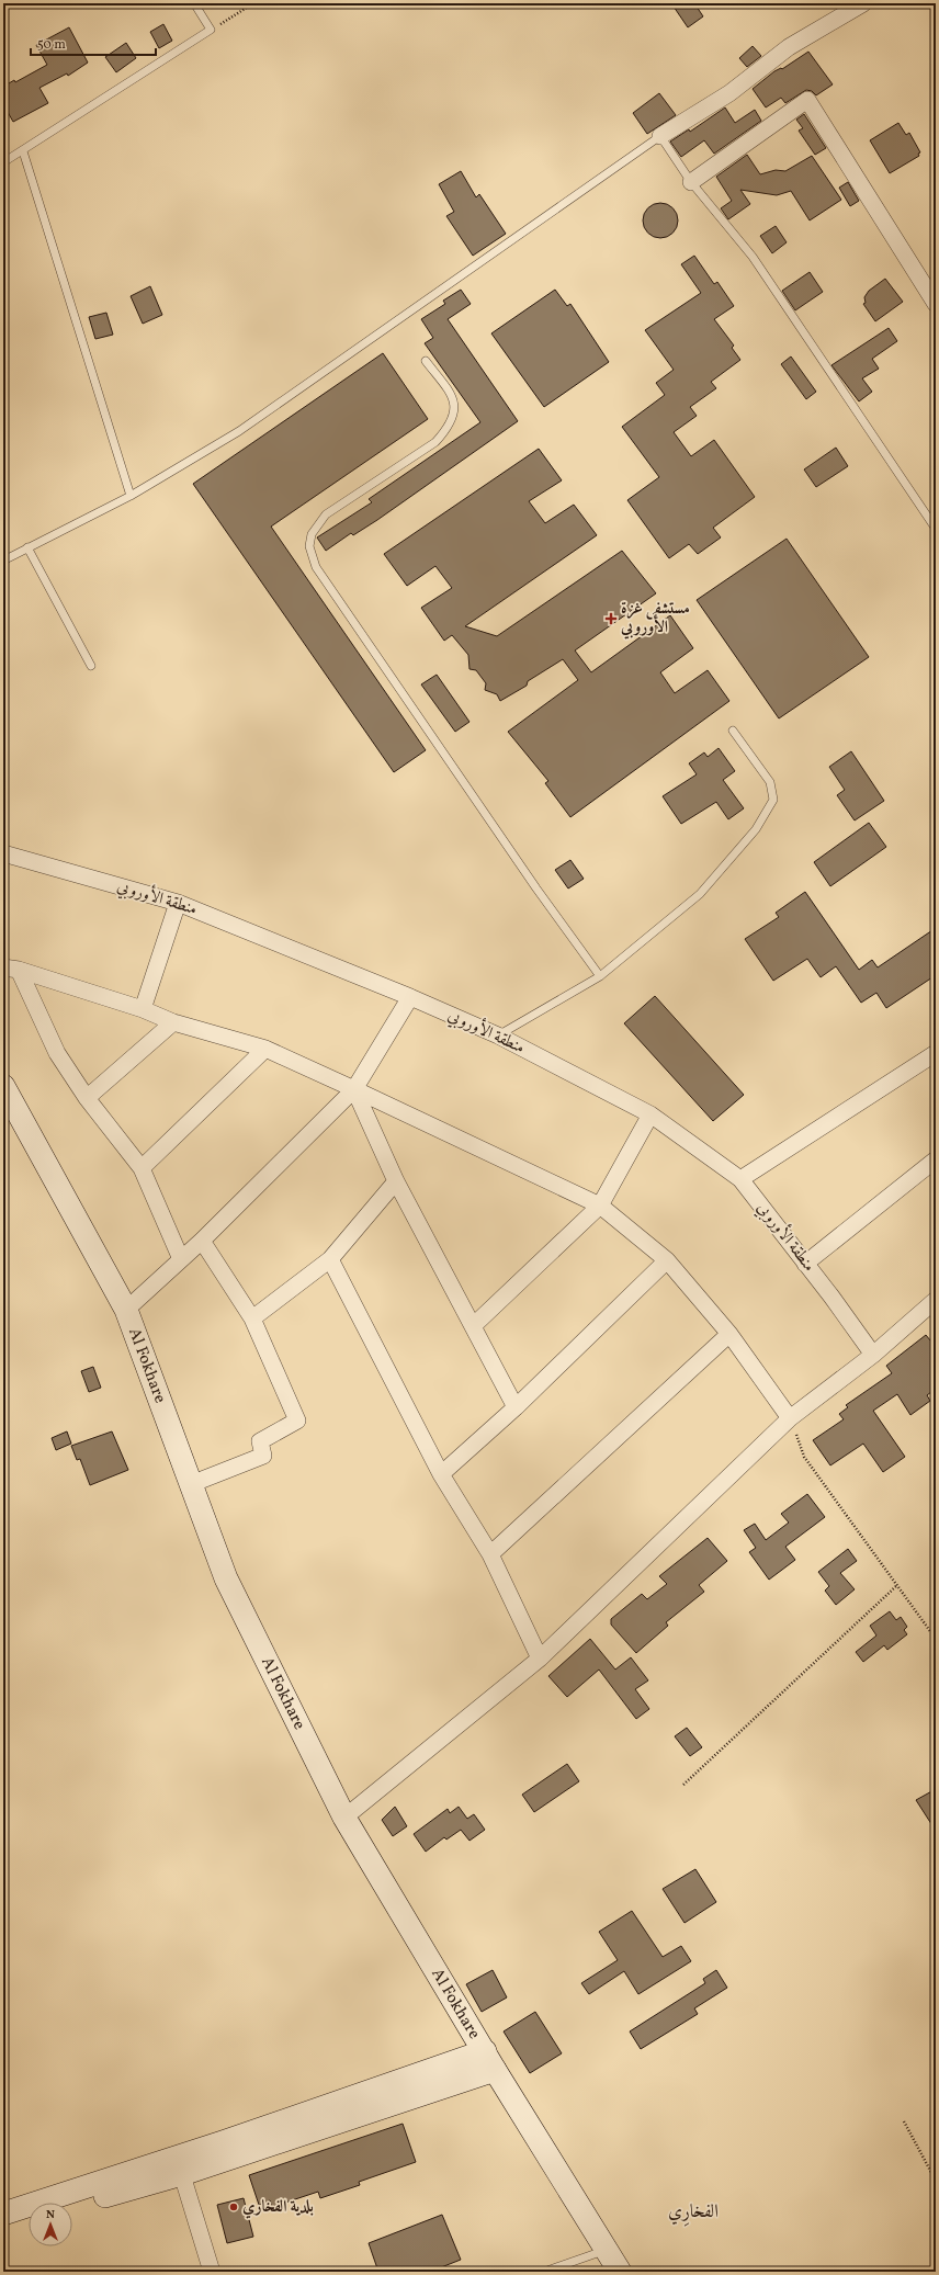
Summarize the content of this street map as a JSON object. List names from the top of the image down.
{
  "streets": {
    "street": ["منطقة الأوروبي", "Al Fokhare"]
  },
  "districts": ["الفخارِي"],
  "places": {
    "health": ["مستشفى غزة الأوروبي"],
    "other": ["بلدية الفخاري"]
  },
  "scale_bar": "50 m",
  "north": "top"
}
